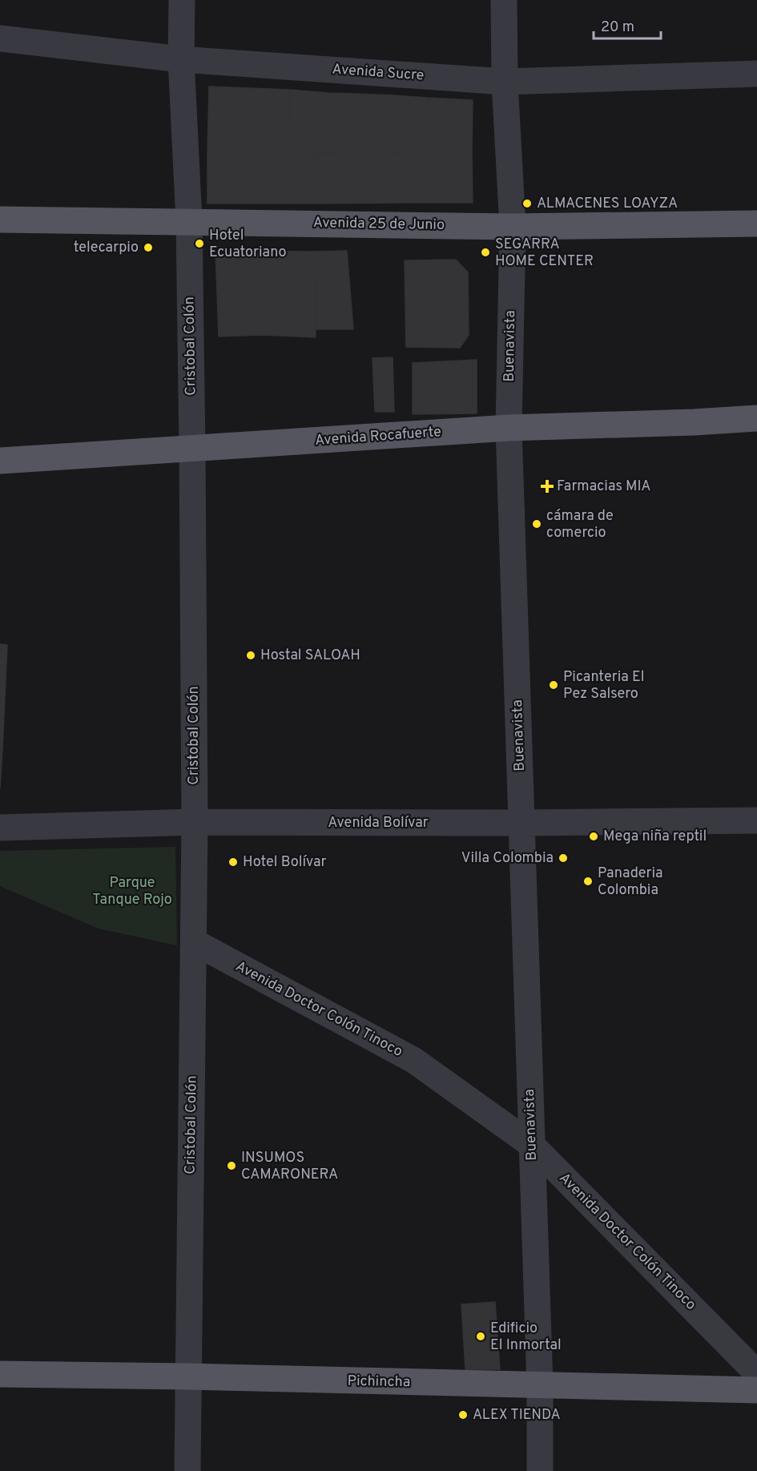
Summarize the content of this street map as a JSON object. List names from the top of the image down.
{
  "streets": {
    "main road": ["Avenida 25 de Junio", "Avenida Rocafuerte", "Pichincha"],
    "street": [
      "Avenida Sucre",
      "Cristobal Colón",
      "Buenavista",
      "Avenida Bolívar",
      "Avenida Doctor Colón Tinoco"
    ]
  },
  "crossings": [
    ["Avenida Sucre", "Cristobal Colón"],
    ["Avenida Sucre", "Buenavista"],
    ["Avenida 25 de Junio", "Cristobal Colón"],
    ["Avenida 25 de Junio", "Buenavista"],
    ["Cristobal Colón", "Avenida Rocafuerte"],
    ["Cristobal Colón", "Avenida Bolívar"],
    ["Cristobal Colón", "Avenida Doctor Colón Tinoco"],
    ["Cristobal Colón", "Pichincha"],
    ["Buenavista", "Avenida Rocafuerte"],
    ["Buenavista", "Avenida Bolívar"],
    ["Buenavista", "Avenida Doctor Colón Tinoco"],
    ["Buenavista", "Pichincha"]
  ],
  "parks": ["Parque Tanque Rojo"],
  "places": {
    "other": [
      "ALMACENES LOAYZA",
      "Hotel Ecuatoriano",
      "telecarpio",
      "SEGARRA HOME CENTER",
      "cámara de comercio",
      "Hostal SALOAH",
      "Picanteria El Pez Salsero",
      "Mega niña reptil",
      "Villa Colombia",
      "Hotel Bolívar",
      "Panaderia Colombia",
      "INSUMOS CAMARONERA",
      "Edificio El Inmortal",
      "ALEX TIENDA"
    ],
    "health": ["Farmacias MIA"]
  },
  "scale_bar": "20 m"
}
